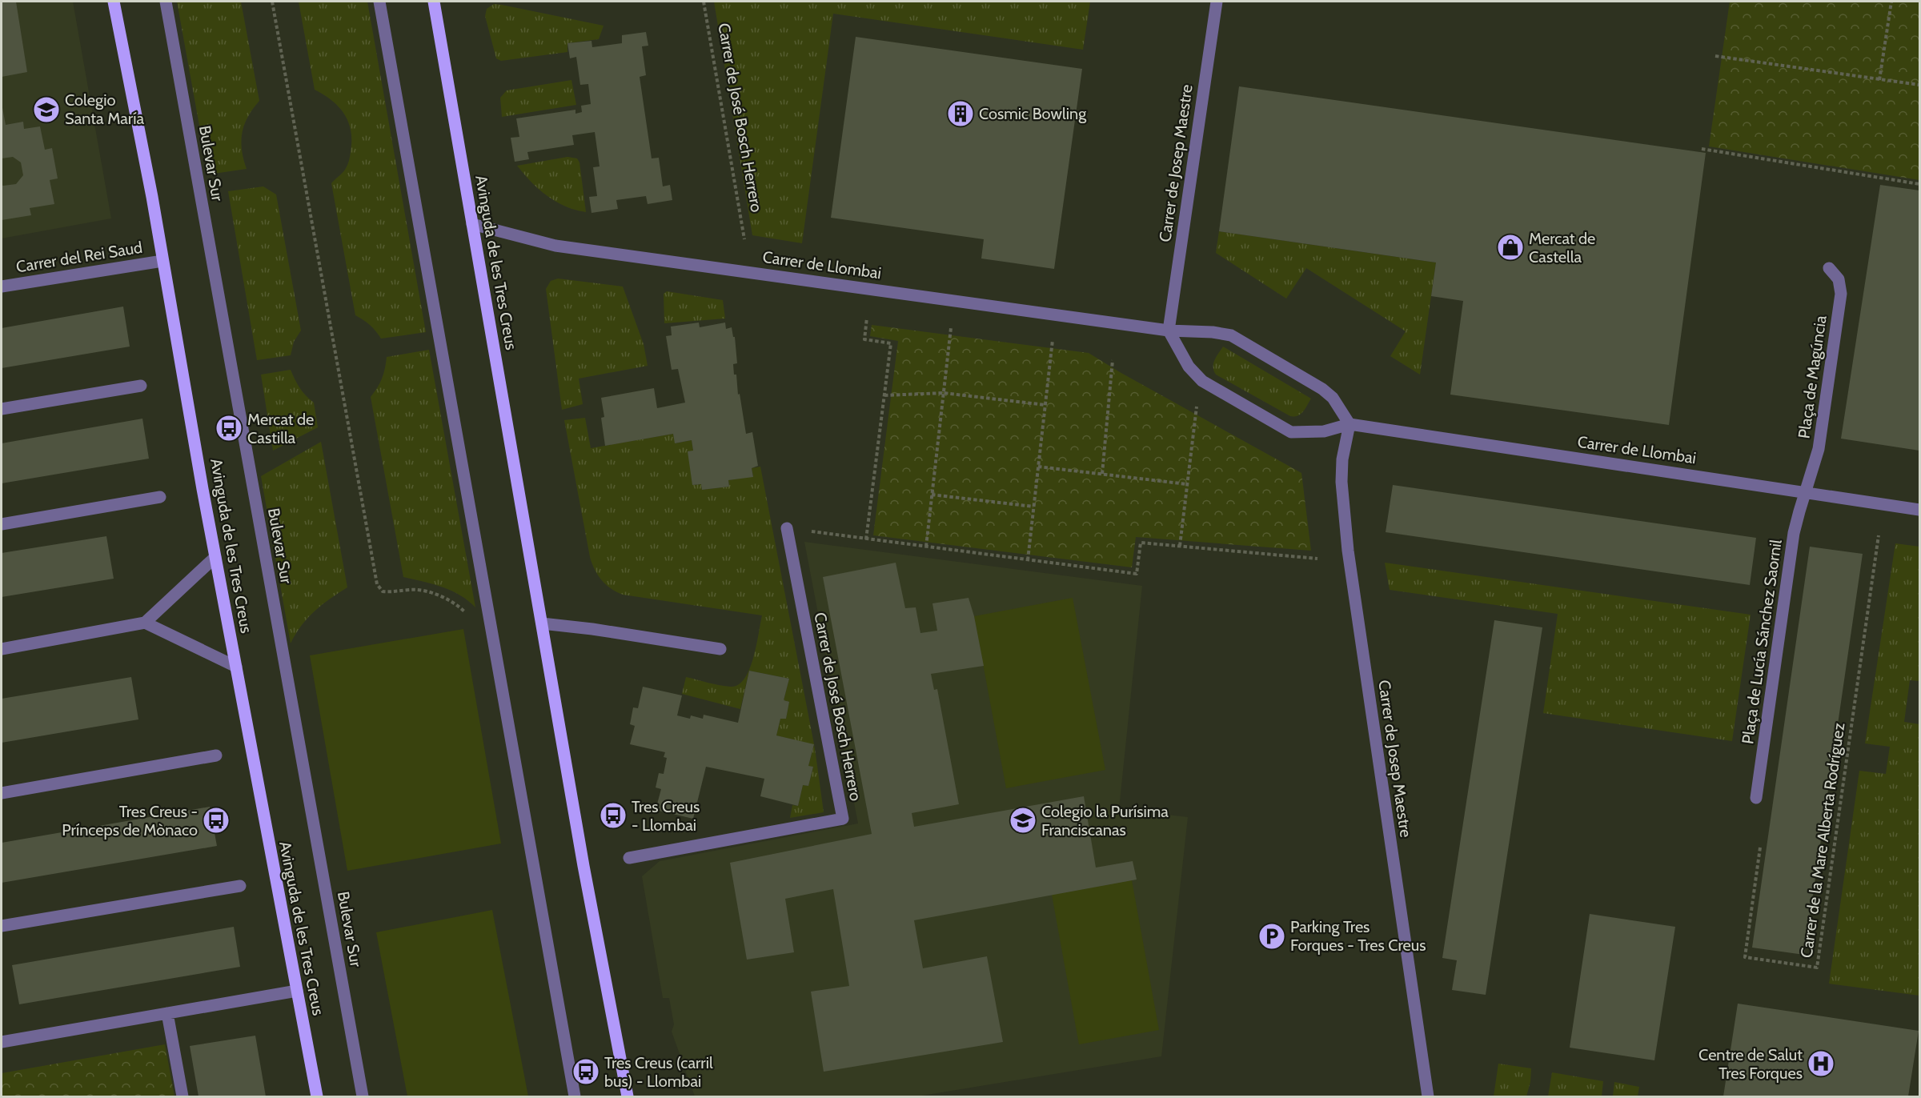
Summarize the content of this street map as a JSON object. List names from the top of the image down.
{
  "streets": {
    "main road": ["Avinguda de les Tres Creus"],
    "street": [
      "Carrer de José Bosch Herrero",
      "Bulevar Sur",
      "Carrer de Josep Maestre",
      "Carrer del Rei Saud",
      "Carrer de Llombai",
      "Plaça de Magúncia",
      "Plaça de Lucía Sánchez Saornil"
    ],
    "path": ["Carrer de la Mare Alberta Rodríguez"]
  },
  "crossings": [
    ["Carrer de Josep Maestre", "Carrer de Llombai"],
    ["Carrer del Rei Saud", "Avinguda de les Tres Creus"],
    ["Avinguda de les Tres Creus", "Carrer de Llombai"],
    ["Carrer de Llombai", "Plaça de Magúncia"],
    ["Carrer de Llombai", "Plaça de Lucía Sánchez Saornil"],
    ["Plaça de Magúncia", "Plaça de Lucía Sánchez Saornil"]
  ],
  "places": {
    "school or university": ["Colegio Santa María", "Colegio la Purísima Franciscanas"],
    "building": ["Cosmic Bowling"],
    "shop": ["Mercat de Castella"],
    "bus stop": [
      "Mercat de Castilla",
      "Tres Creus - Llombai",
      "Tres Creus - Prínceps de Mònaco",
      "Tres Creus (carril bus) - Llombai"
    ],
    "parking": ["Parking Tres Forques - Tres Creus"],
    "hospital": ["Centre de Salut Tres Forques"]
  }
}
